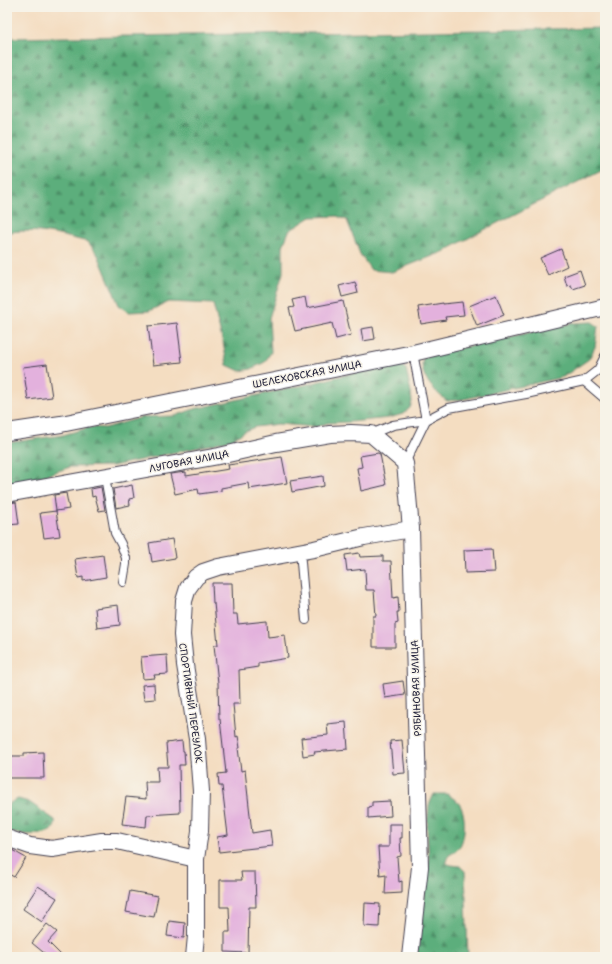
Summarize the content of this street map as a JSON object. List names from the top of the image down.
{
  "streets": {
    "street": [
      "ШЕЛЕХОВСКАЯ УЛИЦА",
      "ЛУГОВАЯ УЛИЦА",
      "РЯБИНОВАЯ УЛИЦА",
      "СПОРТИВНЫЙ ПЕРЕУЛОК"
    ]
  },
  "crossings": [
    ["РЯБИНОВАЯ УЛИЦА", "СПОРТИВНЫЙ ПЕРЕУЛОК"]
  ]
}
